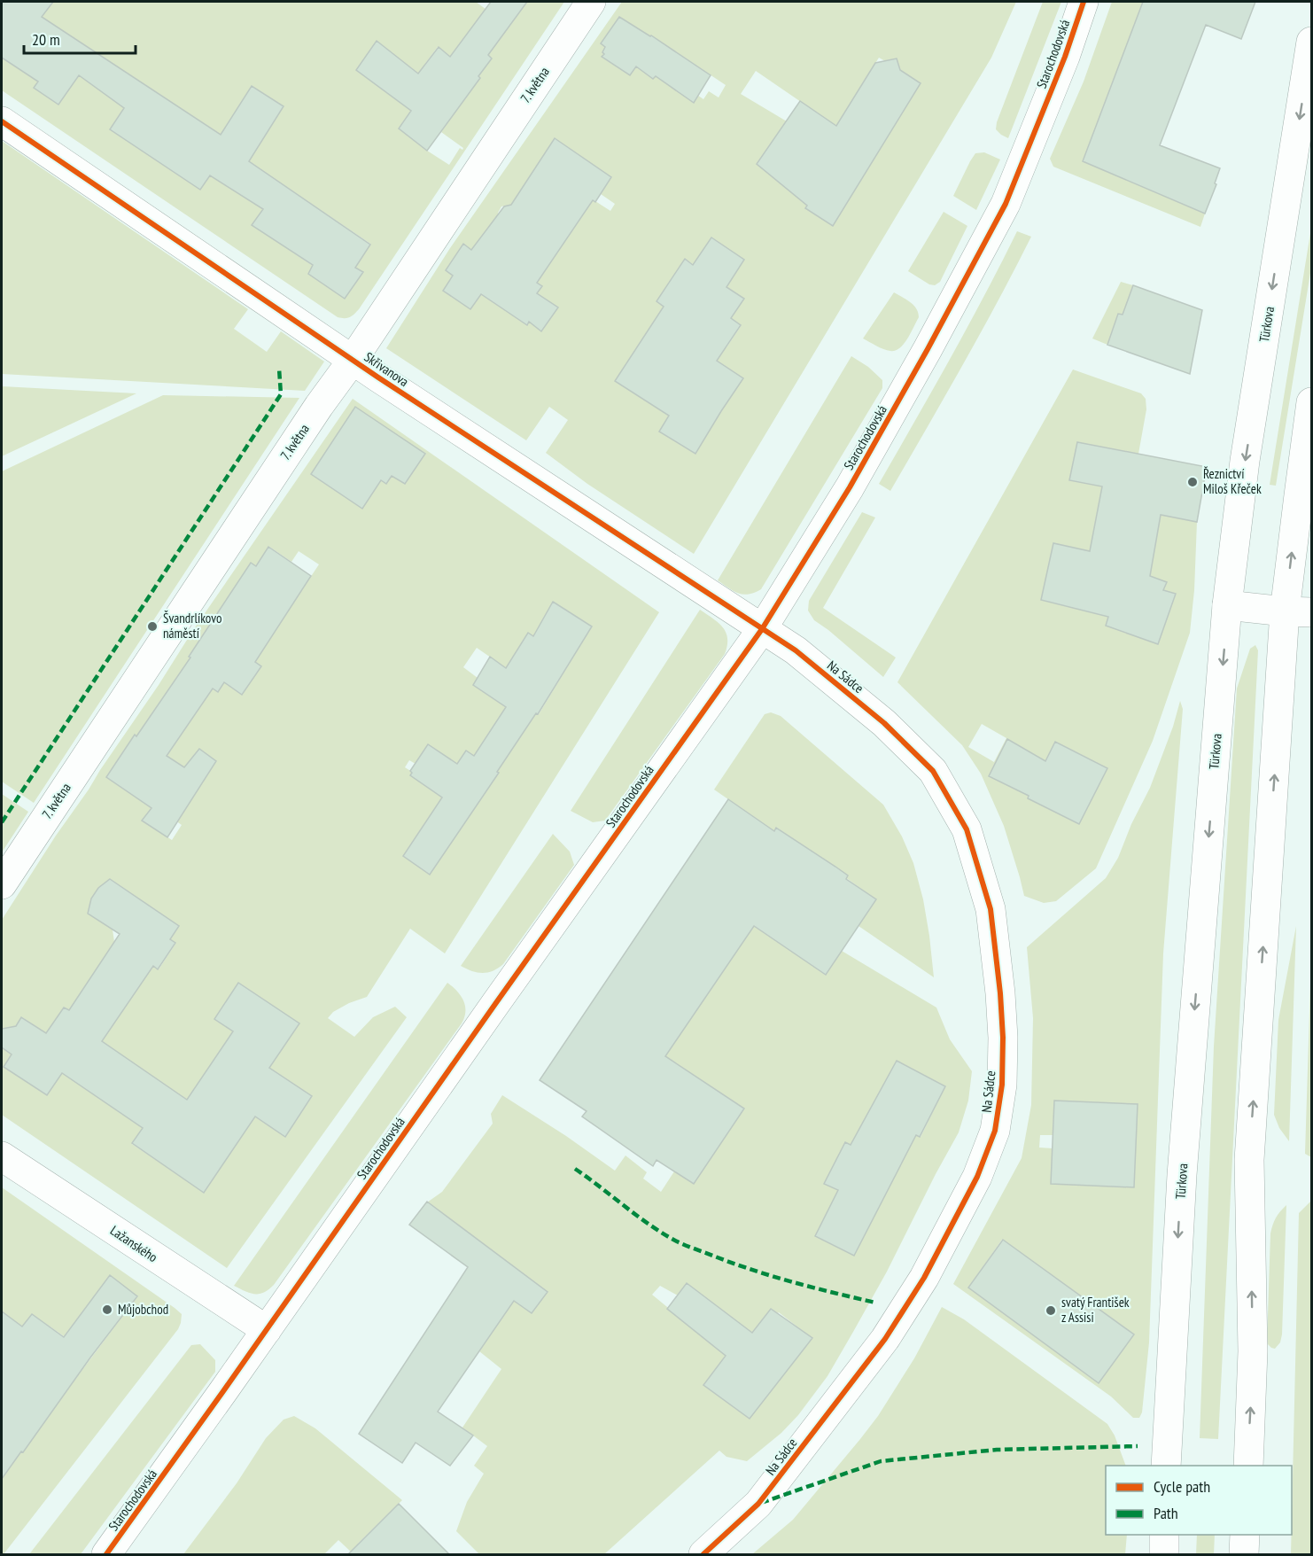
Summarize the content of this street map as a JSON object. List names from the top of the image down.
{
  "streets": {
    "street": [
      "Starochodovská",
      "7. května",
      "Türkova",
      "Skřivanova",
      "Na Sádce",
      "Lažanského"
    ]
  },
  "crossings": [
    ["Starochodovská", "Skřivanova"],
    ["Starochodovská", "Na Sádce"],
    ["Starochodovská", "Lažanského"],
    ["7. května", "Skřivanova"],
    ["Skřivanova", "Na Sádce"]
  ],
  "places": [
    "Řeznictví Miloš Křeček",
    "Švandrlíkovo náměstí",
    "Můjobchod",
    "svatý František z Assisi"
  ],
  "legend": ["Cycle path", "Path"],
  "scale_bar": "20 m"
}
